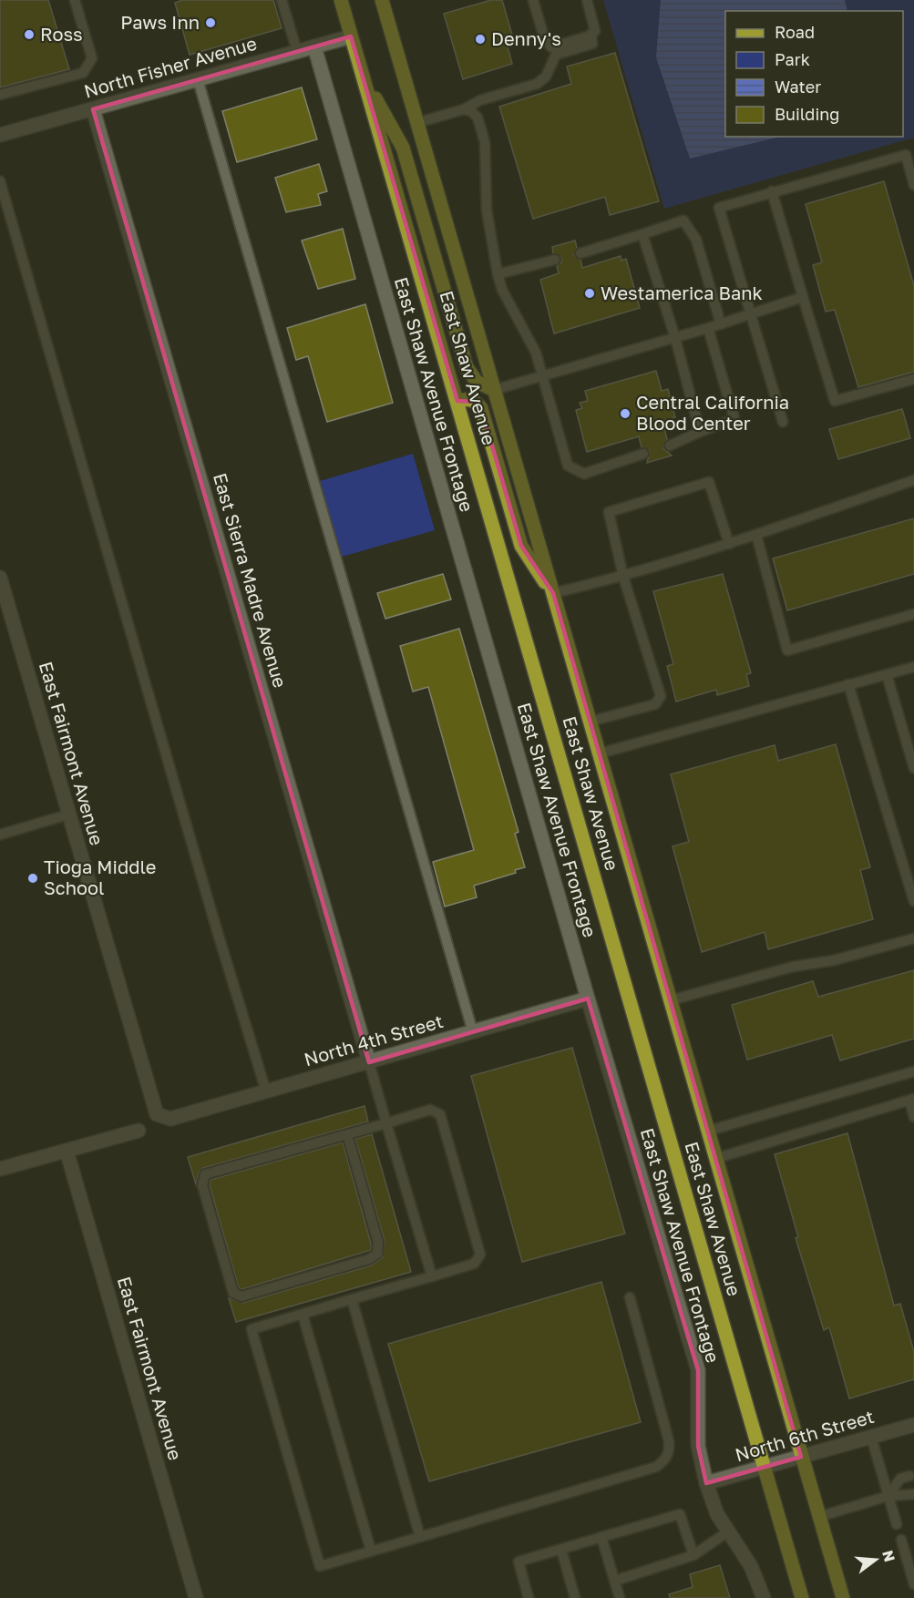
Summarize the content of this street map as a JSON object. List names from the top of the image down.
{
  "streets": {
    "main road": ["East Shaw Avenue"],
    "street": [
      "North Fisher Avenue",
      "East Shaw Avenue Frontage",
      "East Sierra Madre Avenue",
      "East Fairmont Avenue",
      "North 4th Street",
      "North 6th Street"
    ]
  },
  "crossings": [
    ["North Fisher Avenue", "East Shaw Avenue"],
    ["North Fisher Avenue", "East Shaw Avenue Frontage"],
    ["North Fisher Avenue", "East Sierra Madre Avenue"],
    ["East Shaw Avenue", "North 6th Street"],
    ["East Shaw Avenue Frontage", "North 4th Street"],
    ["East Shaw Avenue Frontage", "North 6th Street"],
    ["East Sierra Madre Avenue", "North 4th Street"],
    ["East Fairmont Avenue", "North 4th Street"]
  ],
  "places": [
    "Paws Inn",
    "Ross",
    "Denny's",
    "Westamerica Bank",
    "Central California Blood Center",
    "Tioga Middle School"
  ],
  "legend": [
    "Road",
    "Park",
    "Water",
    "Building"
  ],
  "north": "right"
}
